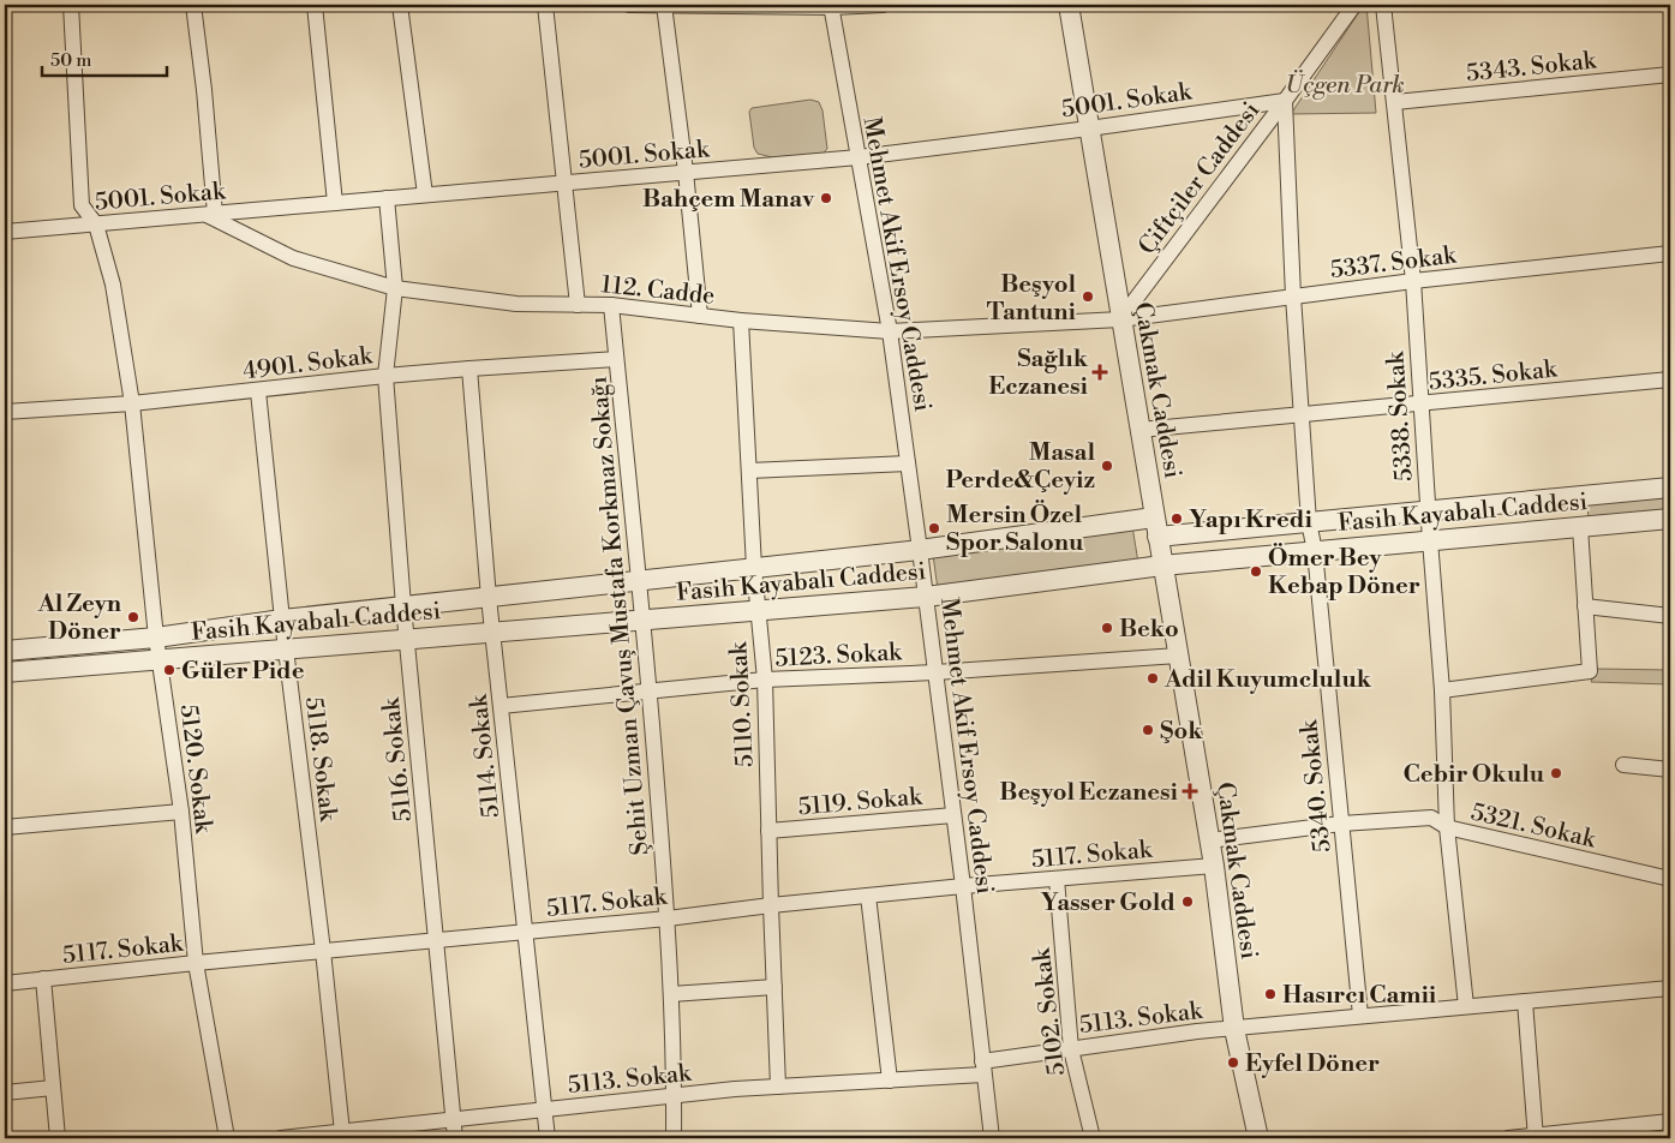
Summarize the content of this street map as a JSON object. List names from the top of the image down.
{
  "streets": {
    "street": [
      "5343. Sokak",
      "5001. Sokak",
      "Çiftçiler Caddesi",
      "5337. Sokak",
      "Mehmet Akif Ersoy Caddesi",
      "112. Cadde",
      "4901. Sokak",
      "5335. Sokak",
      "Çakmak Caddesi",
      "5338. Sokak",
      "Fasih Kayabalı Caddesi",
      "Şehit Uzman Çavuş Mustafa Korkmaz Sokağı",
      "5123. Sokak",
      "5110. Sokak",
      "5114. Sokak",
      "5118. Sokak",
      "5116. Sokak",
      "5120. Sokak",
      "5340. Sokak",
      "5119. Sokak",
      "5321. Sokak",
      "5117. Sokak",
      "5102. Sokak",
      "5113. Sokak"
    ]
  },
  "crossings": [
    ["5343. Sokak", "5338. Sokak"],
    ["5001. Sokak", "Çiftçiler Caddesi"],
    ["5001. Sokak", "Mehmet Akif Ersoy Caddesi"],
    ["5001. Sokak", "112. Cadde"],
    ["5001. Sokak", "Çakmak Caddesi"],
    ["5001. Sokak", "5116. Sokak"],
    ["5001. Sokak", "5120. Sokak"],
    ["5001. Sokak", "5340. Sokak"],
    ["Çiftçiler Caddesi", "5337. Sokak"],
    ["Çiftçiler Caddesi", "112. Cadde"],
    ["Çiftçiler Caddesi", "Çakmak Caddesi"],
    ["Çiftçiler Caddesi", "5340. Sokak"],
    ["5337. Sokak", "112. Cadde"],
    ["5337. Sokak", "Çakmak Caddesi"],
    ["5337. Sokak", "5338. Sokak"],
    ["5337. Sokak", "5340. Sokak"],
    ["Mehmet Akif Ersoy Caddesi", "112. Cadde"],
    ["Mehmet Akif Ersoy Caddesi", "Fasih Kayabalı Caddesi"],
    ["Mehmet Akif Ersoy Caddesi", "5123. Sokak"],
    ["Mehmet Akif Ersoy Caddesi", "5119. Sokak"],
    ["Mehmet Akif Ersoy Caddesi", "5117. Sokak"],
    ["Mehmet Akif Ersoy Caddesi", "5113. Sokak"],
    ["112. Cadde", "Çakmak Caddesi"],
    ["112. Cadde", "Şehit Uzman Çavuş Mustafa Korkmaz Sokağı"],
    ["112. Cadde", "5110. Sokak"],
    ["112. Cadde", "5116. Sokak"],
    ["4901. Sokak", "Şehit Uzman Çavuş Mustafa Korkmaz Sokağı"],
    ["4901. Sokak", "5114. Sokak"],
    ["4901. Sokak", "5118. Sokak"],
    ["4901. Sokak", "5116. Sokak"],
    ["4901. Sokak", "5120. Sokak"],
    ["5335. Sokak", "Çakmak Caddesi"],
    ["5335. Sokak", "5338. Sokak"],
    ["5335. Sokak", "5340. Sokak"],
    ["Çakmak Caddesi", "Fasih Kayabalı Caddesi"],
    ["Çakmak Caddesi", "5123. Sokak"],
    ["Çakmak Caddesi", "5321. Sokak"],
    ["Çakmak Caddesi", "5117. Sokak"],
    ["Çakmak Caddesi", "5113. Sokak"],
    ["5338. Sokak", "Fasih Kayabalı Caddesi"],
    ["5338. Sokak", "5321. Sokak"],
    ["5338. Sokak", "5113. Sokak"],
    ["Fasih Kayabalı Caddesi", "Şehit Uzman Çavuş Mustafa Korkmaz Sokağı"],
    ["Fasih Kayabalı Caddesi", "5110. Sokak"],
    ["Fasih Kayabalı Caddesi", "5114. Sokak"],
    ["Fasih Kayabalı Caddesi", "5118. Sokak"],
    ["Fasih Kayabalı Caddesi", "5116. Sokak"],
    ["Fasih Kayabalı Caddesi", "5120. Sokak"],
    ["Fasih Kayabalı Caddesi", "5340. Sokak"],
    ["Şehit Uzman Çavuş Mustafa Korkmaz Sokağı", "5123. Sokak"],
    ["Şehit Uzman Çavuş Mustafa Korkmaz Sokağı", "5117. Sokak"],
    ["Şehit Uzman Çavuş Mustafa Korkmaz Sokağı", "5113. Sokak"],
    ["5123. Sokak", "5110. Sokak"],
    ["5123. Sokak", "5114. Sokak"],
    ["5110. Sokak", "5119. Sokak"],
    ["5110. Sokak", "5117. Sokak"],
    ["5110. Sokak", "5113. Sokak"],
    ["5114. Sokak", "5117. Sokak"],
    ["5114. Sokak", "5113. Sokak"],
    ["5118. Sokak", "5117. Sokak"],
    ["5118. Sokak", "5113. Sokak"],
    ["5116. Sokak", "5117. Sokak"],
    ["5116. Sokak", "5113. Sokak"],
    ["5120. Sokak", "5117. Sokak"],
    ["5340. Sokak", "5321. Sokak"],
    ["5340. Sokak", "5113. Sokak"],
    ["5117. Sokak", "5102. Sokak"],
    ["5102. Sokak", "5113. Sokak"]
  ],
  "parks": ["Üçgen Park"],
  "places": {
    "other": [
      "Bahçem Manav",
      "Beşyol Tantuni",
      "Masal Perde&Çeyiz",
      "Yapı Kredi",
      "Mersin Özel Spor Salonu",
      "Ömer Bey Kebap Döner",
      "Al Zeyn Döner",
      "Beko",
      "Güler Pide",
      "Adil Kuyumcluluk",
      "Şok",
      "Cebir Okulu",
      "Yasser Gold",
      "Hasırcı Camii",
      "Eyfel Döner"
    ],
    "health": ["Sağlık Eczanesi", "Beşyol Eczanesi"]
  },
  "scale_bar": "50 m"
}
